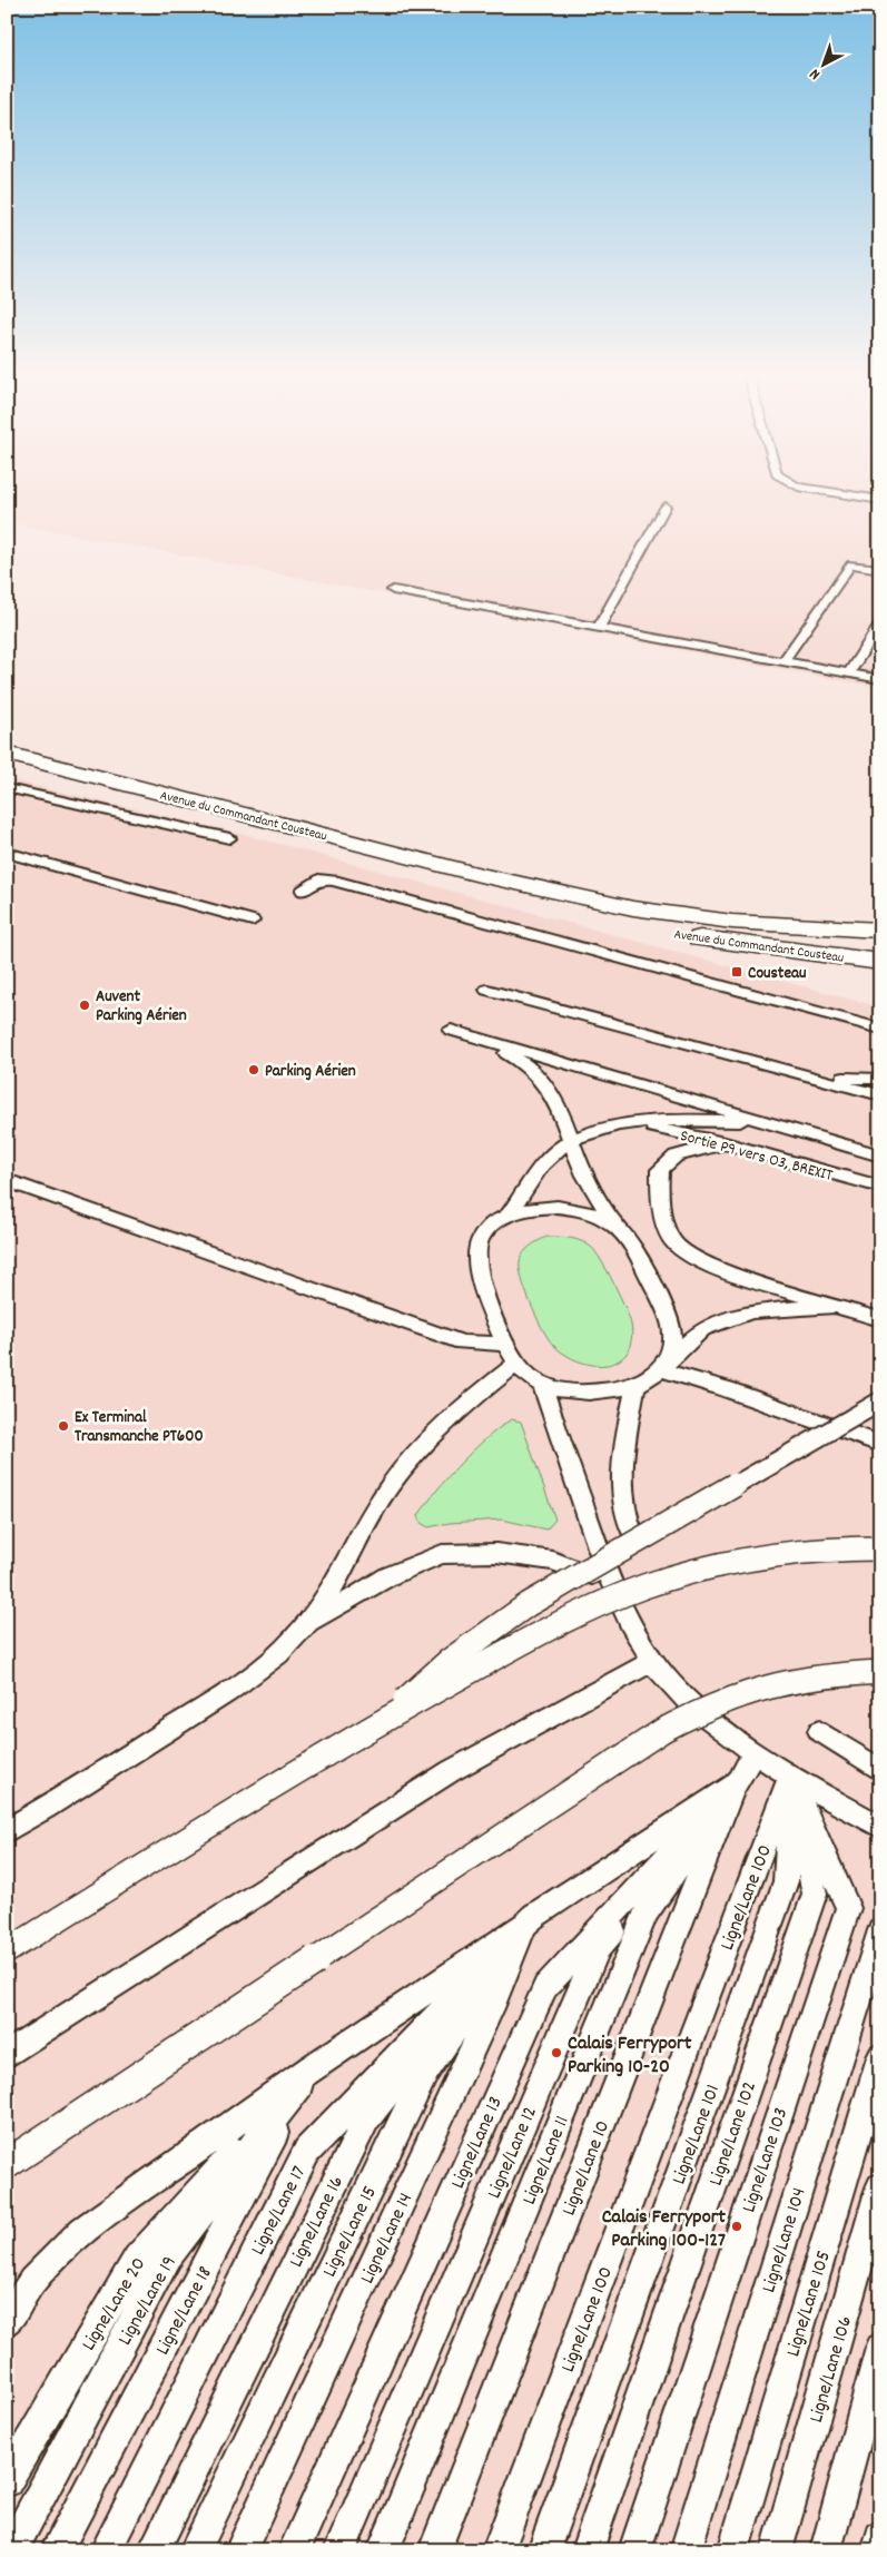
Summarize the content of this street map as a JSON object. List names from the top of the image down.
{
  "streets": {
    "street": ["Avenue du Commandant Cousteau"],
    "lane": [
      "Sortie P9 vers O3, BREXIT",
      "Ligne/Lane 100",
      "Ligne/Lane 102",
      "Ligne/Lane 101",
      "Ligne/Lane 13",
      "Ligne/Lane 12",
      "Ligne/Lane 11",
      "Ligne/Lane 103",
      "Ligne/Lane 10",
      "Ligne/Lane 17",
      "Ligne/Lane 16",
      "Ligne/Lane 15",
      "Ligne/Lane 14",
      "Ligne/Lane 104",
      "Ligne/Lane 19",
      "Ligne/Lane 20",
      "Ligne/Lane 105",
      "Ligne/Lane 18",
      "Ligne/Lane 106"
    ]
  },
  "crossings": [
    ["Ligne/Lane 100", "Ligne/Lane 102"],
    ["Ligne/Lane 100", "Ligne/Lane 101"],
    ["Ligne/Lane 100", "Ligne/Lane 103"],
    ["Ligne/Lane 102", "Ligne/Lane 101"],
    ["Ligne/Lane 102", "Ligne/Lane 103"],
    ["Ligne/Lane 101", "Ligne/Lane 103"],
    ["Ligne/Lane 13", "Ligne/Lane 12"],
    ["Ligne/Lane 13", "Ligne/Lane 11"],
    ["Ligne/Lane 13", "Ligne/Lane 10"],
    ["Ligne/Lane 12", "Ligne/Lane 11"],
    ["Ligne/Lane 12", "Ligne/Lane 10"],
    ["Ligne/Lane 11", "Ligne/Lane 10"],
    ["Ligne/Lane 17", "Ligne/Lane 16"],
    ["Ligne/Lane 17", "Ligne/Lane 15"],
    ["Ligne/Lane 17", "Ligne/Lane 14"],
    ["Ligne/Lane 16", "Ligne/Lane 15"],
    ["Ligne/Lane 16", "Ligne/Lane 14"],
    ["Ligne/Lane 15", "Ligne/Lane 14"],
    ["Ligne/Lane 19", "Ligne/Lane 20"],
    ["Ligne/Lane 19", "Ligne/Lane 18"],
    ["Ligne/Lane 20", "Ligne/Lane 18"]
  ],
  "places": {
    "transit": ["Cousteau"],
    "other": [
      "Auvent Parking Aérien",
      "Parking Aérien",
      "Ex Terminal Transmanche PT600",
      "Calais Ferryport Parking 10-20",
      "Calais Ferryport Parking 100-127"
    ]
  },
  "north": "bottom left"
}
